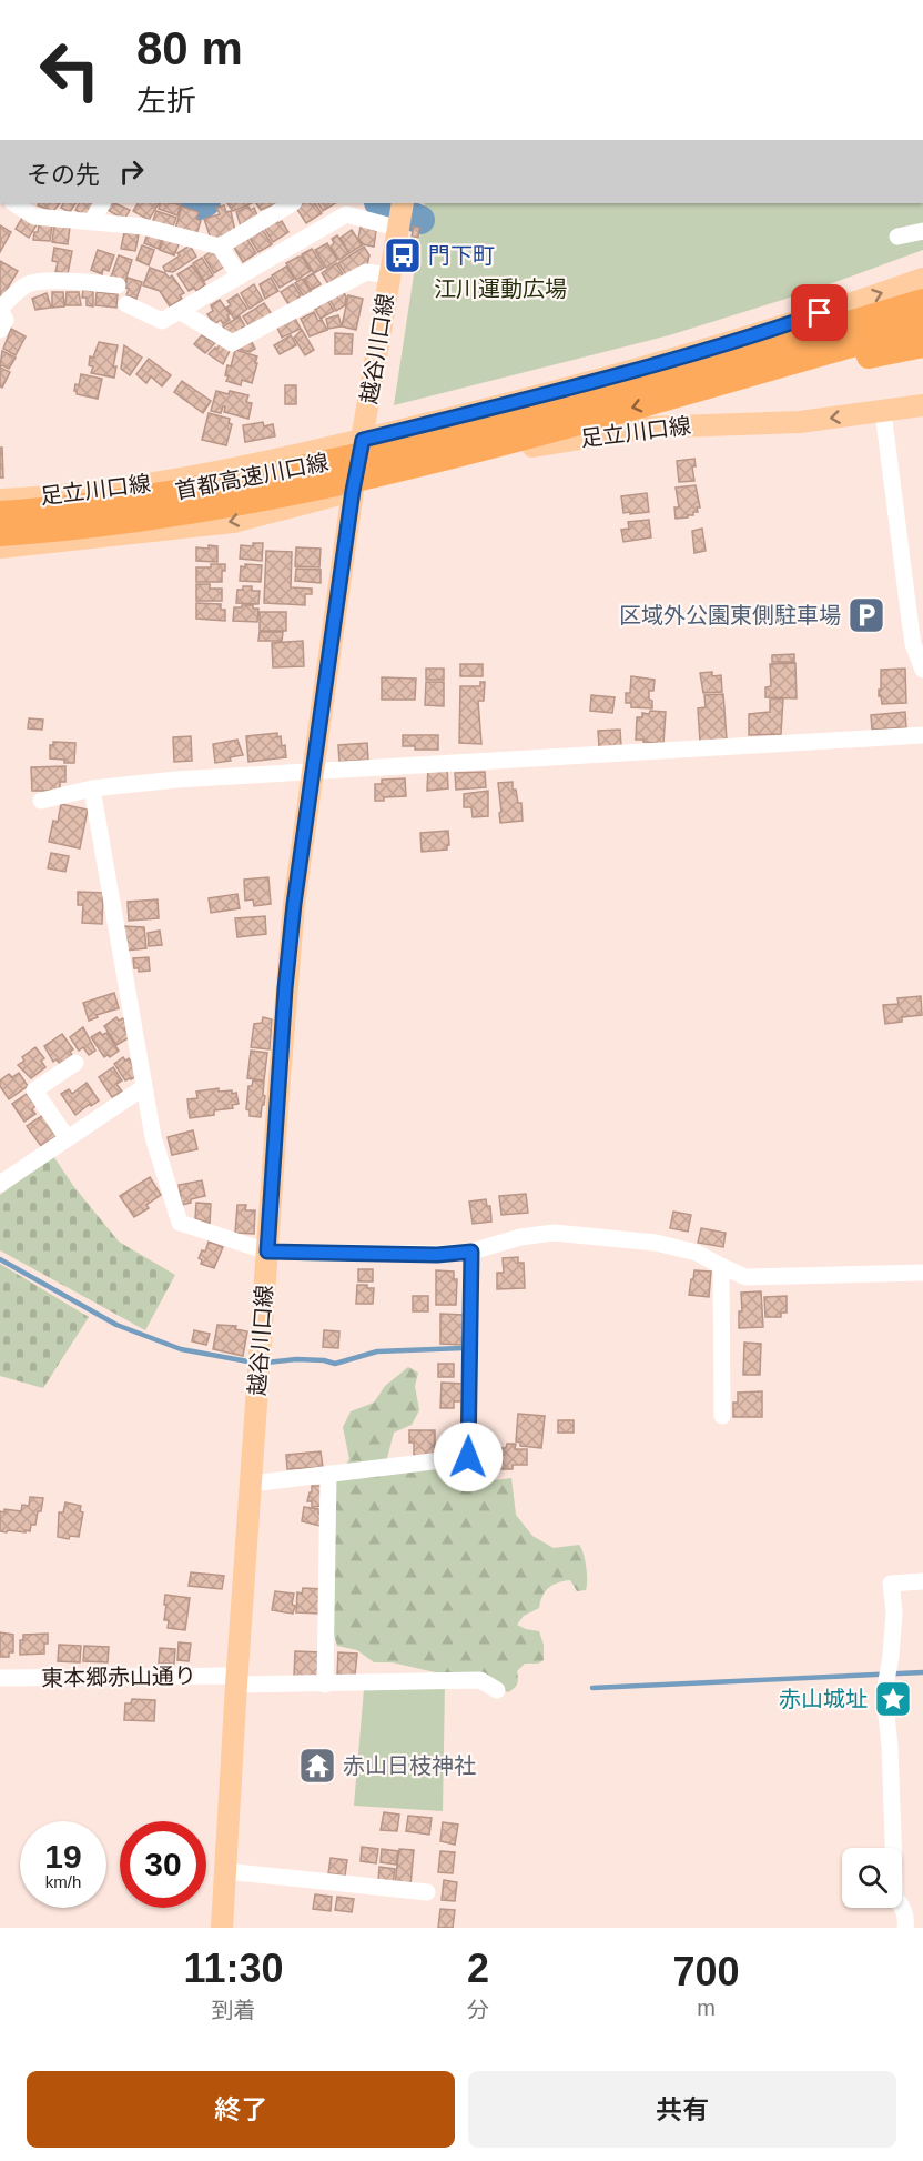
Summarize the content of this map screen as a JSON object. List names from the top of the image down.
{
  "streets": {
    "highway": ["首都高速川口線"],
    "main road": ["越谷川口線", "足立川口線"],
    "street": ["東本郷赤山通り"]
  },
  "crossings": [
    ["越谷川口線", "足立川口線"],
    ["越谷川口線", "東本郷赤山通り"]
  ],
  "parks": ["江川運動広場"],
  "places": {
    "bus stop": ["門下町"],
    "parking": ["区域外公園東側駐車場"],
    "place": ["赤山城址"],
    "temple": ["赤山日枝神社"]
  },
  "page": {
    "turn": ["80 m", "左折"],
    "then": "その先",
    "speed": "19 km/h",
    "limit": "30",
    "eta": [
      "11:30",
      "到着",
      "2",
      "分",
      "700",
      "m"
    ],
    "buttons": ["終了", "共有"]
  }
}
